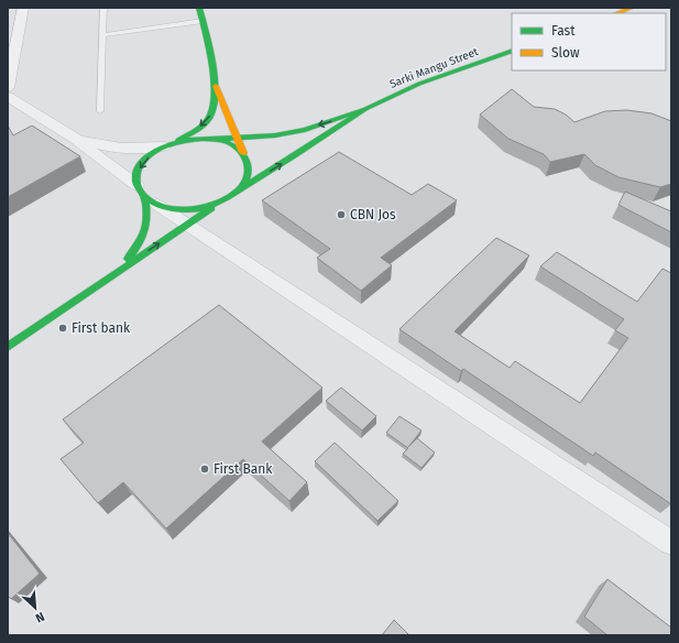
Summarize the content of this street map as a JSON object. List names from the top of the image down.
{
  "streets": {
    "main road": ["Sarki Mangu Street"]
  },
  "places": ["CBN Jos", "First bank", "First Bank"],
  "legend": ["Fast", "Slow"],
  "north": "bottom right"
}
